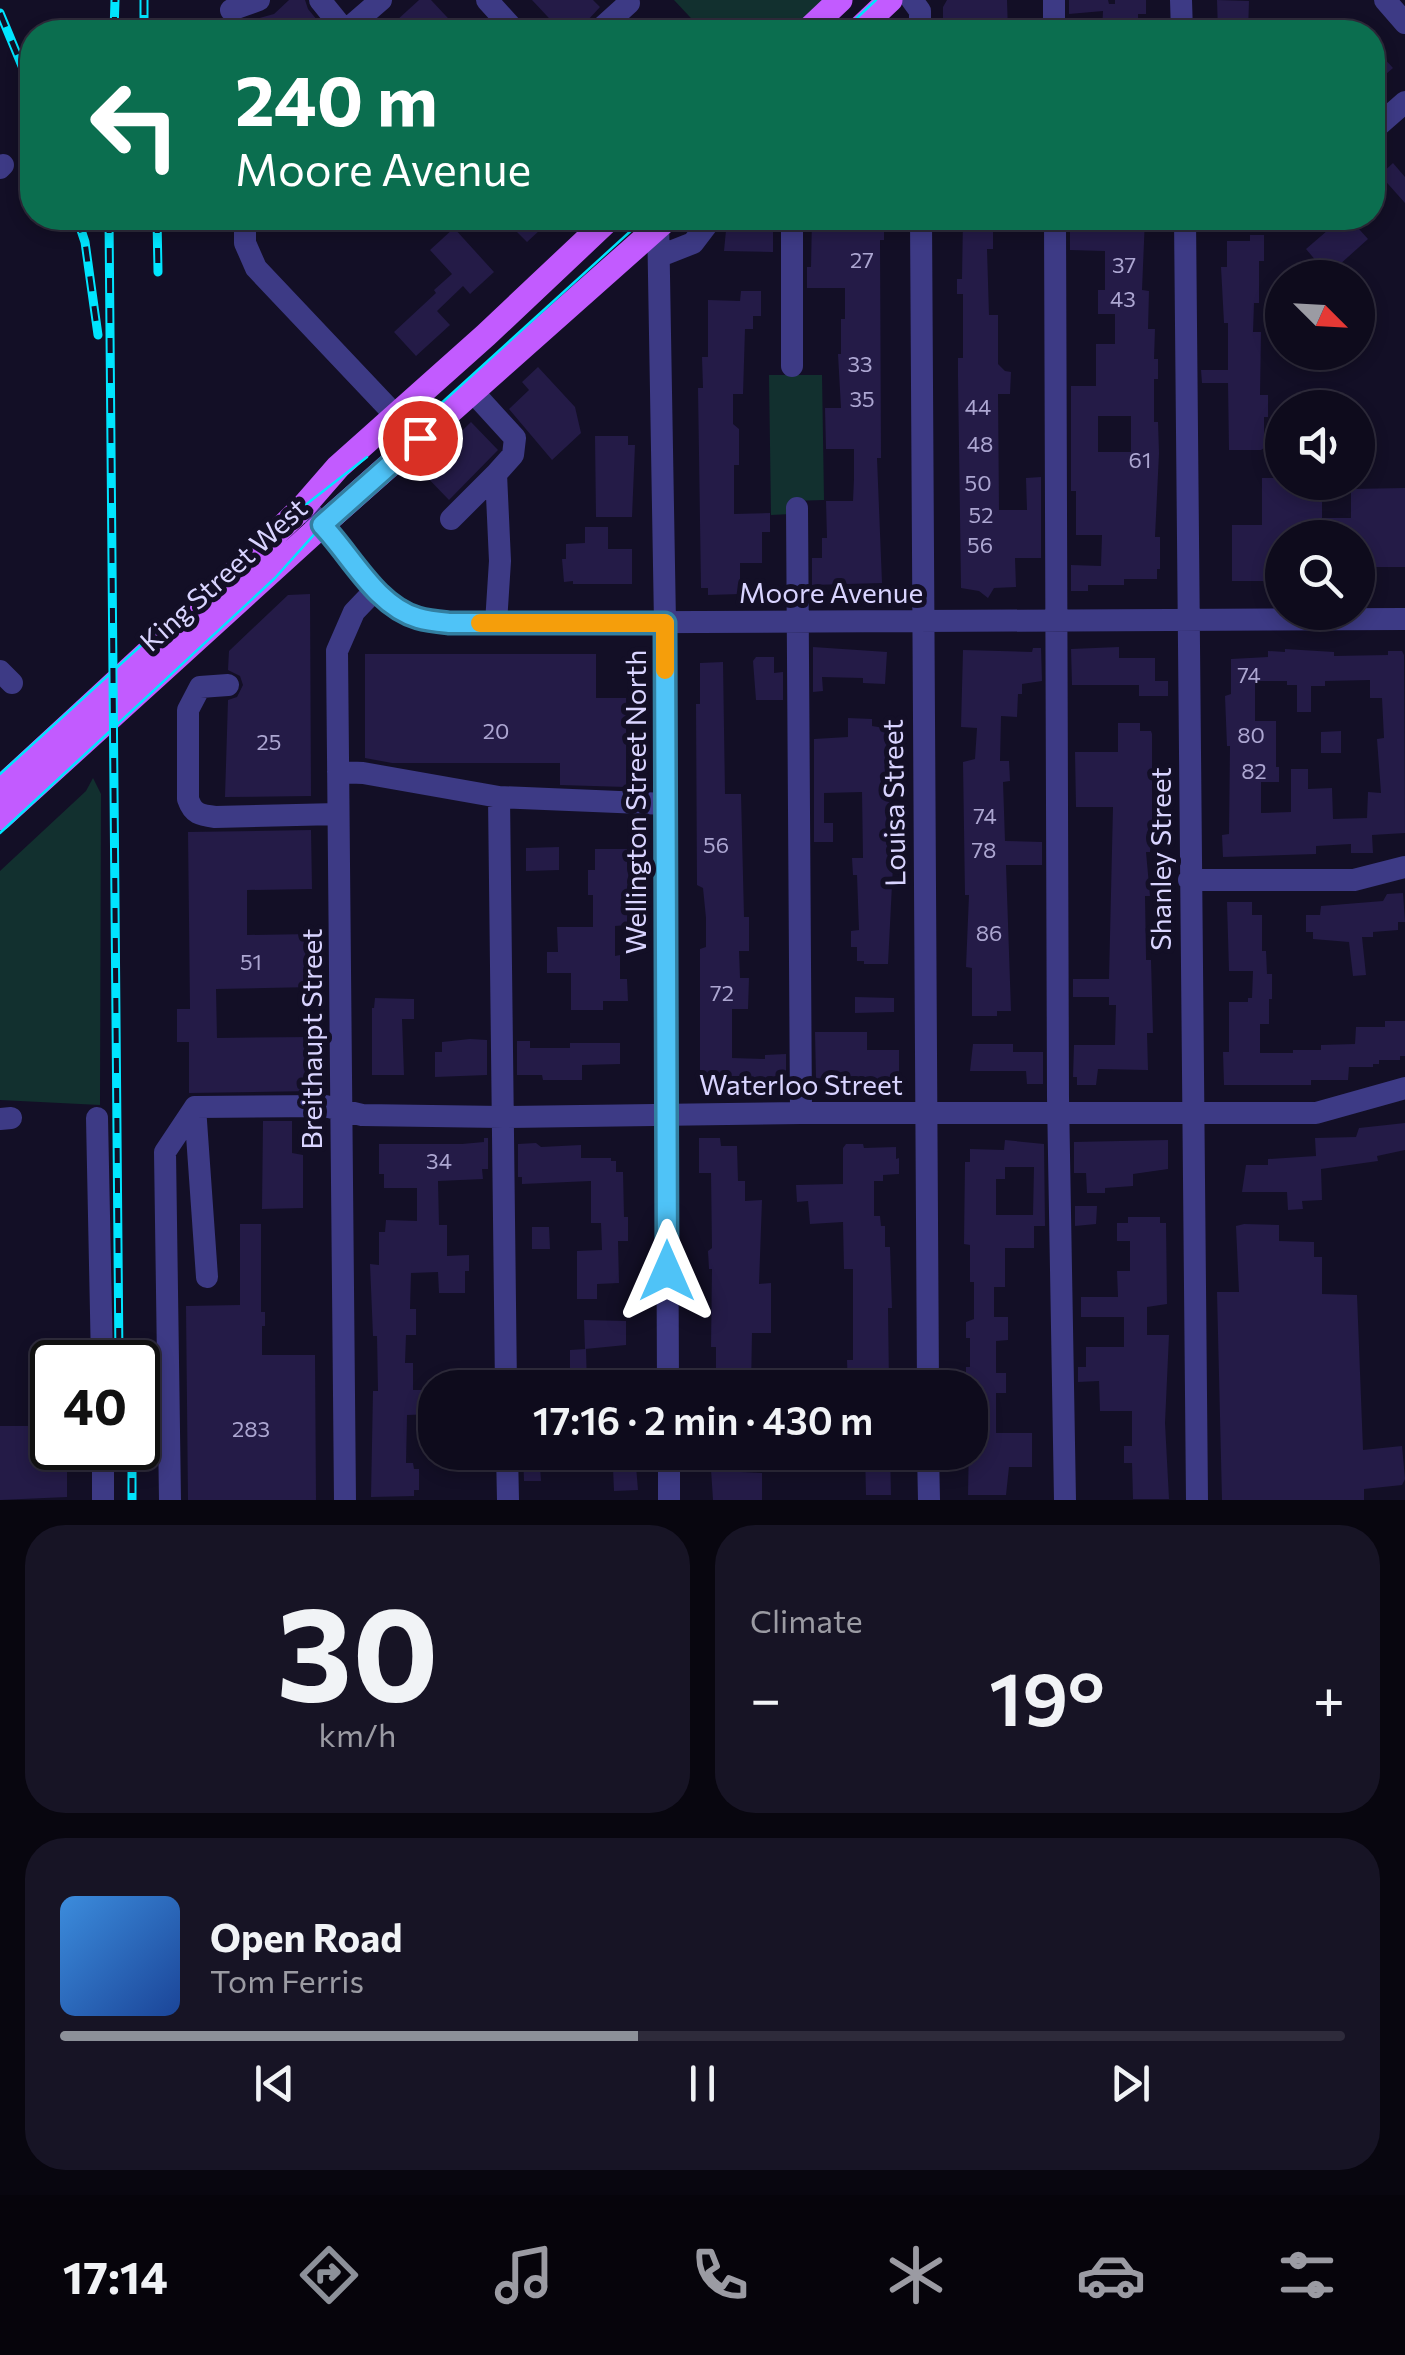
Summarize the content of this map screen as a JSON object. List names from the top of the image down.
{
  "streets": {
    "main road": ["King Street West"],
    "street": [
      "Moore Avenue",
      "Wellington Street North",
      "Louisa Street",
      "Shanley Street",
      "Breithaupt Street",
      "Waterloo Street"
    ]
  },
  "crossings": [
    ["King Street West", "Moore Avenue"],
    ["Moore Avenue", "Wellington Street North"],
    ["Moore Avenue", "Louisa Street"],
    ["Moore Avenue", "Shanley Street"],
    ["Moore Avenue", "Breithaupt Street"],
    ["Wellington Street North", "Waterloo Street"],
    ["Louisa Street", "Waterloo Street"],
    ["Shanley Street", "Waterloo Street"],
    ["Breithaupt Street", "Waterloo Street"]
  ],
  "house_numbers": [
    "27",
    "37",
    "43",
    "33",
    "35",
    "44",
    "48",
    "61",
    "50",
    "52",
    "56",
    "74",
    "20",
    "80",
    "25",
    "82",
    "74",
    "56",
    "78",
    "86",
    "51",
    "72",
    "34",
    "283"
  ],
  "north": "bottom right",
  "page": {
    "turn": ["240 m", "Moore Avenue"],
    "limit": "40",
    "trip": "17:16 · 2 min · 430 m",
    "tile": [
      ["30", "km/h"],
      "Climate"
    ],
    "heat": ["−", "19°", "+"],
    "song": ["Open Road", "Tom Ferris"],
    "tabs": "17:14"
  }
}
